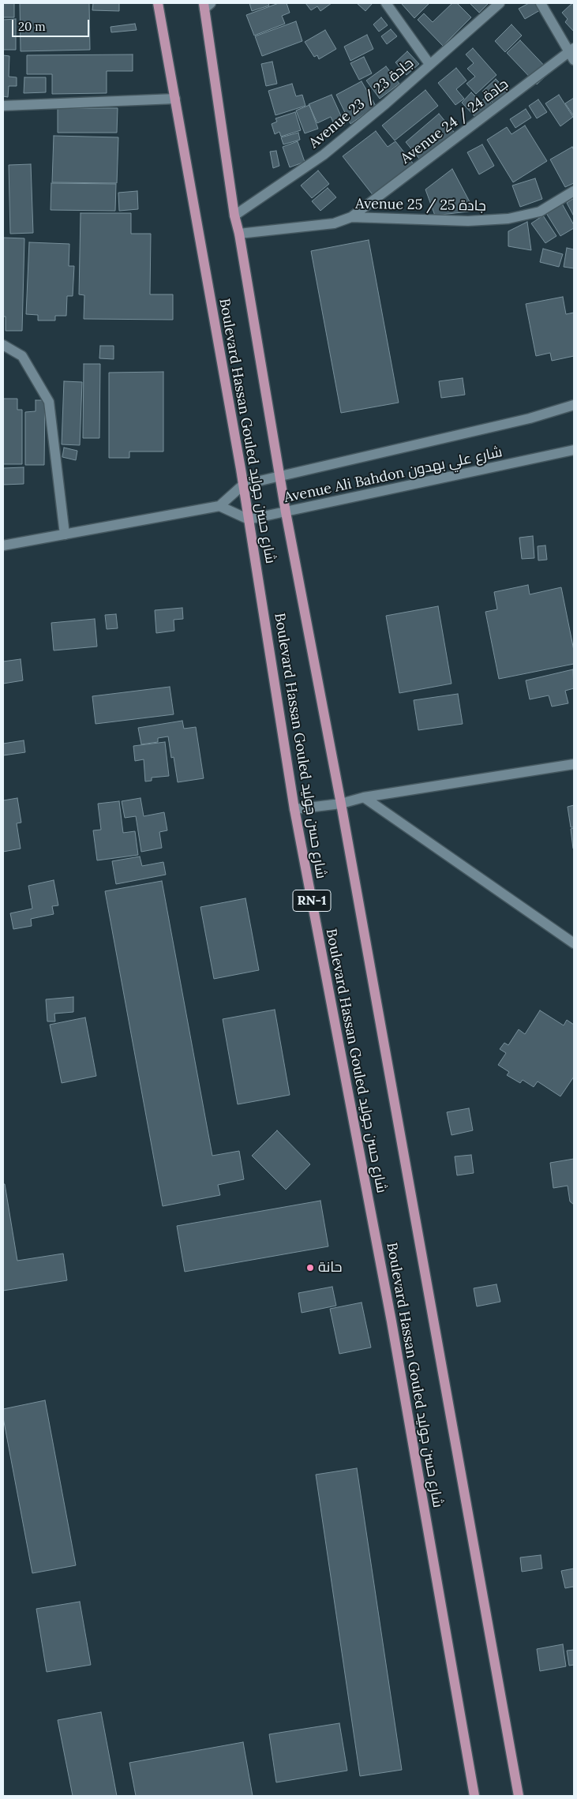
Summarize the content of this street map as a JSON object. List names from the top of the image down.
{
  "streets": {
    "main road": ["Boulevard Hassan Gouled شارع حسن جوليد", "RN-1"],
    "street": [
      "Avenue 23 / جادة 23",
      "Avenue 24 / جادة 24",
      "Avenue 25 / جادة 25",
      "Avenue Ali Bahdon شارع علي بهدون"
    ]
  },
  "crossings": [
    ["Avenue 23 / جادة 23", "Boulevard Hassan Gouled شارع حسن جوليد"],
    ["Avenue 24 / جادة 24", "Avenue 25 / جادة 25"],
    ["Avenue 25 / جادة 25", "Boulevard Hassan Gouled شارع حسن جوليد"],
    ["Boulevard Hassan Gouled شارع حسن جوليد", "Avenue Ali Bahdon شارع علي بهدون"]
  ],
  "places": ["حانة"],
  "scale_bar": "20 m"
}
